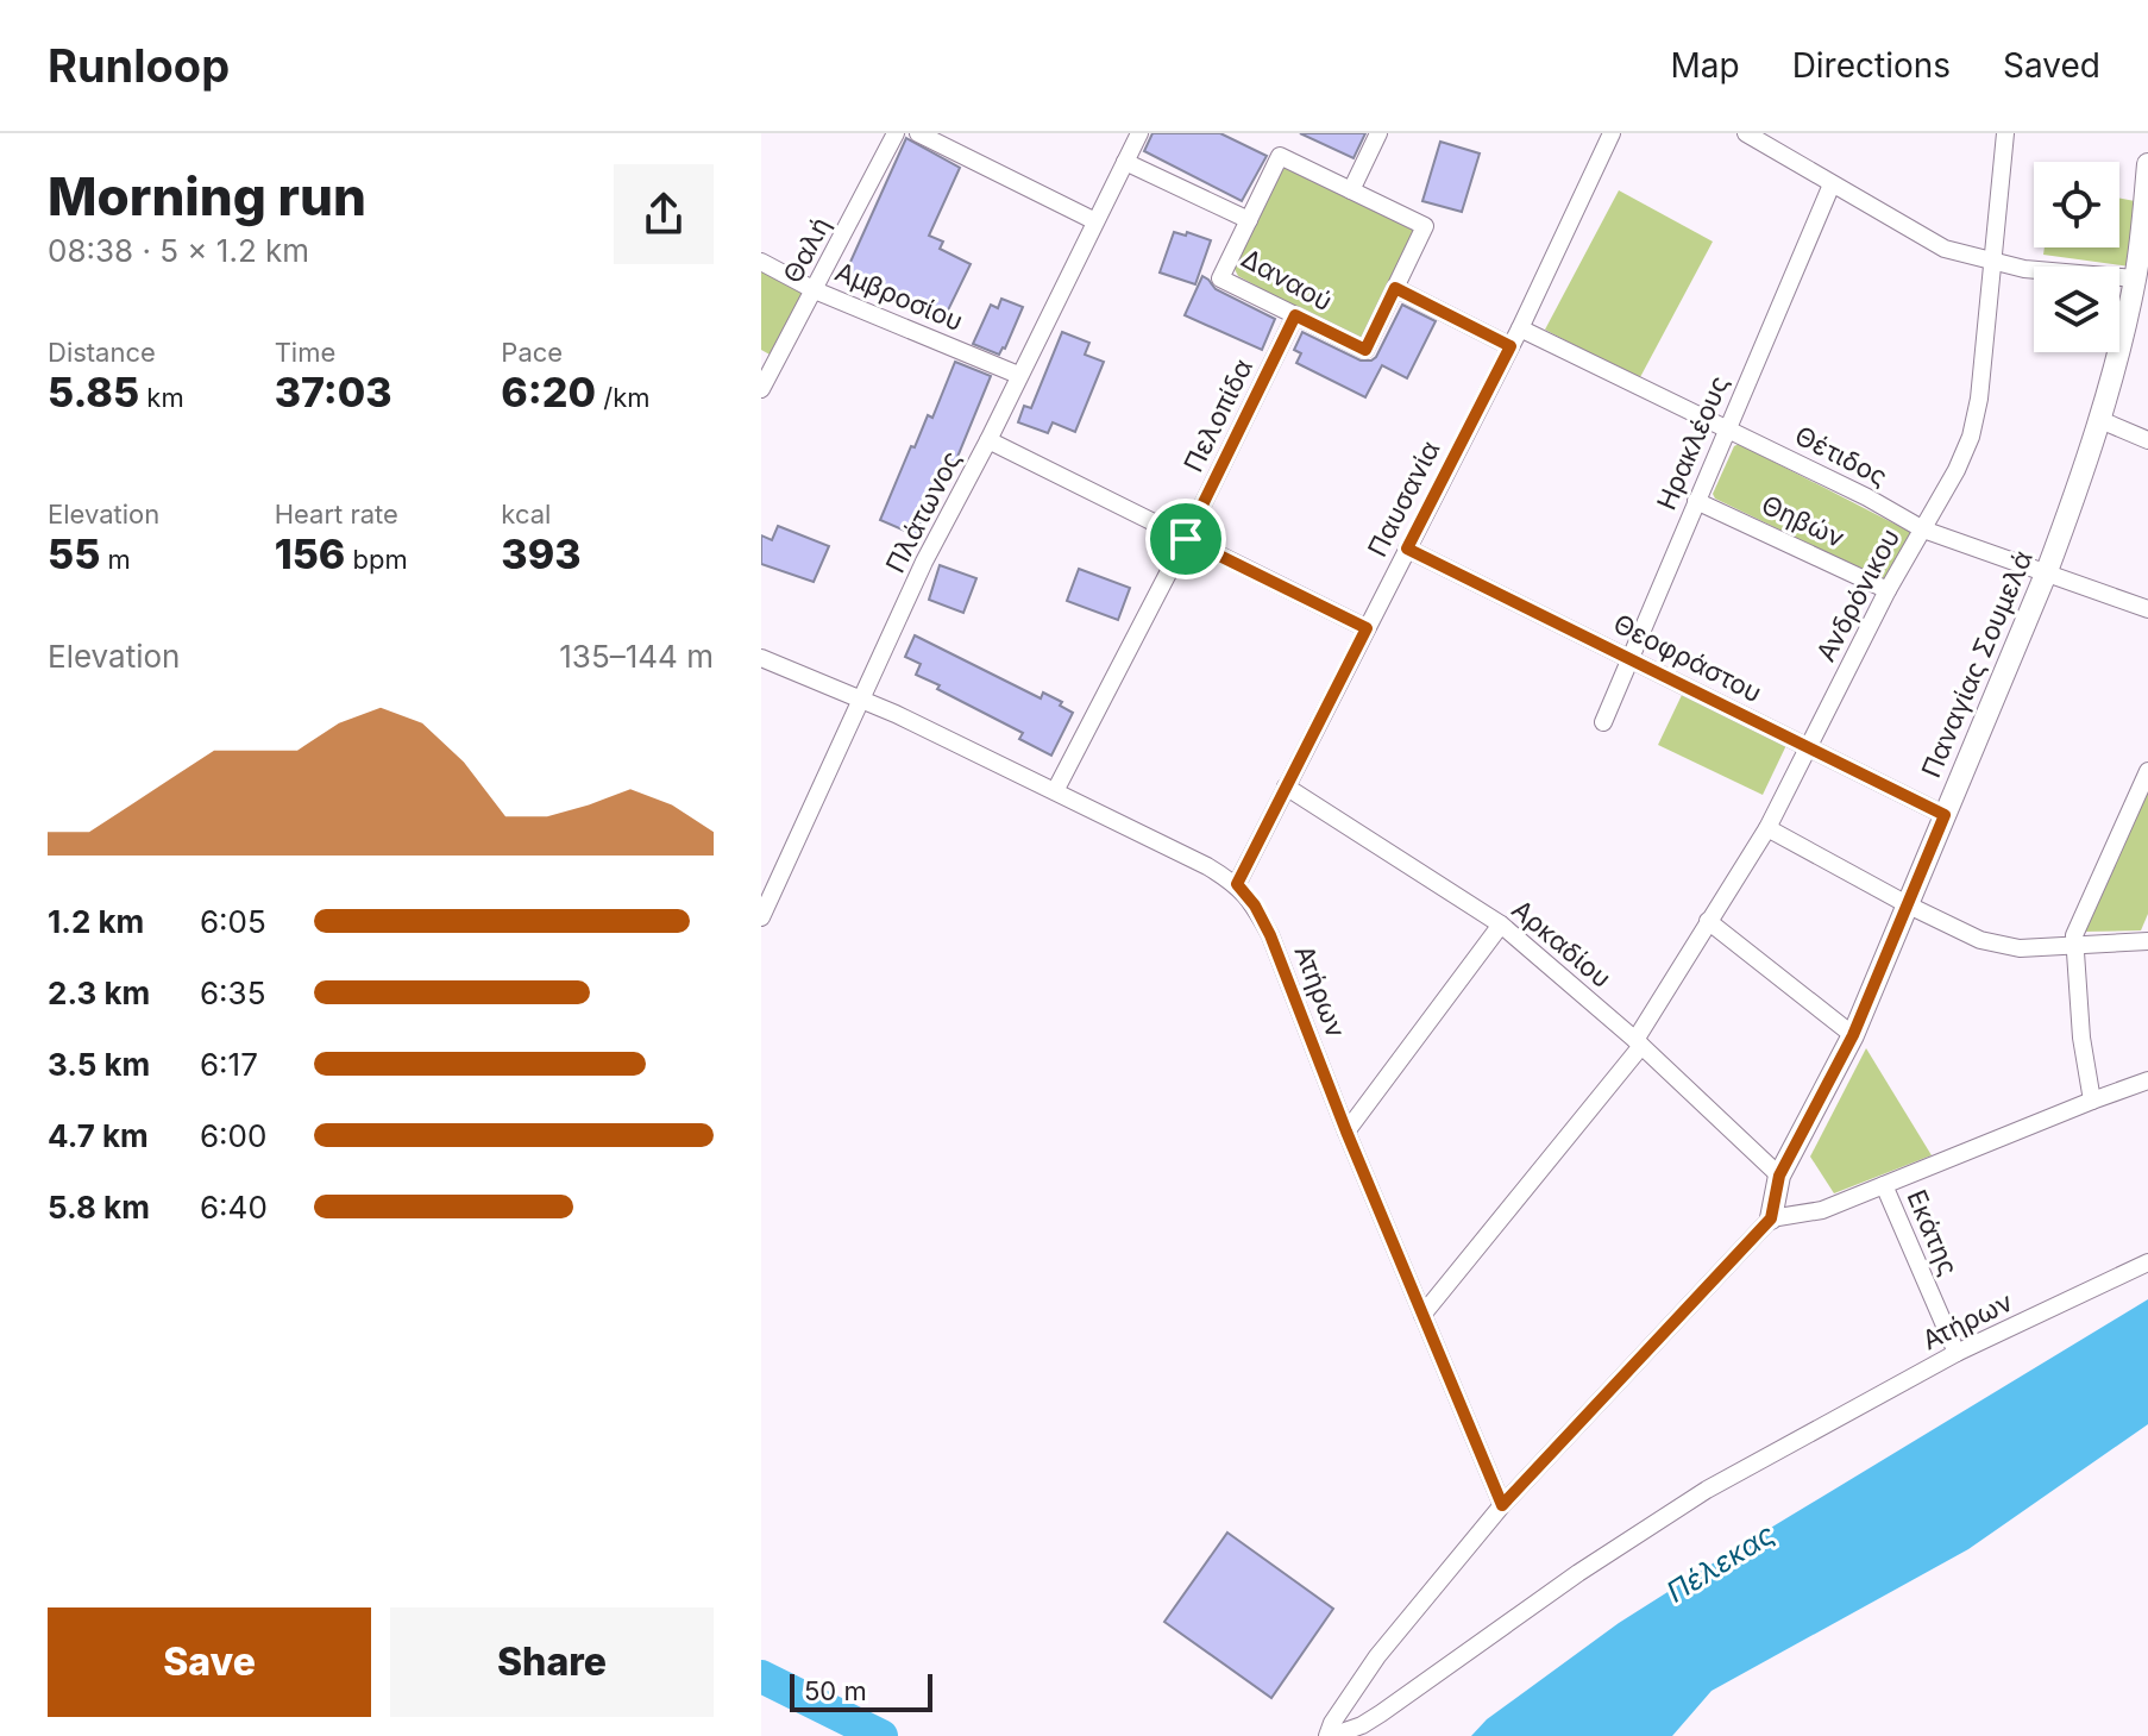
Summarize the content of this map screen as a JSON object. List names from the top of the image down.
{
  "streets": {
    "street": [
      "Θαλή",
      "Δαναού",
      "Αμβροσίου",
      "Πελοπίδα",
      "Ηρακλέους",
      "Θέτιδος",
      "Παυσανία",
      "Πλάτωνος",
      "Θηβών",
      "Ανδρόνικου",
      "Θεοφράστου",
      "Παναγίας Σουμελά",
      "Αρκαδίου",
      "Ατήρων",
      "Εκάτης"
    ]
  },
  "crossings": [
    ["Θαλή", "Αμβροσίου"],
    ["Δαναού", "Πελοπίδα"],
    ["Αμβροσίου", "Πλάτωνος"],
    ["Πελοπίδα", "Ατήρων"],
    ["Ηρακλέους", "Θέτιδος"],
    ["Ηρακλέους", "Θηβών"],
    ["Ηρακλέους", "Θεοφράστου"],
    ["Θέτιδος", "Παυσανία"],
    ["Θέτιδος", "Ανδρόνικου"],
    ["Θέτιδος", "Παναγίας Σουμελά"],
    ["Παυσανία", "Θεοφράστου"],
    ["Παυσανία", "Αρκαδίου"],
    ["Παυσανία", "Ατήρων"],
    ["Πλάτωνος", "Ατήρων"],
    ["Θηβών", "Ανδρόνικου"],
    ["Ανδρόνικου", "Θεοφράστου"],
    ["Ανδρόνικου", "Αρκαδίου"],
    ["Ανδρόνικου", "Ατήρων"],
    ["Θεοφράστου", "Παναγίας Σουμελά"],
    ["Παναγίας Σουμελά", "Αρκαδίου"],
    ["Ατήρων", "Εκάτης"]
  ],
  "water": ["Πέλεκας"],
  "scale_bar": "50 m",
  "page": {
    "header": "Runloop",
    "nav": ["Map", "Directions", "Saved"],
    "heading": ["Morning run", "08:38 · 5 × 1.2 km"],
    "stats": [
      ["Distance", "5.85 km"],
      ["Time", "37:03"],
      ["Pace", "6:20 /km"],
      ["Elevation", "55 m"],
      ["Heart rate", "156 bpm"],
      ["kcal", "393"]
    ],
    "chart": ["Elevation", "135–144 m"],
    "list": [
      {
        "name": "1.2 km",
        "note": "6:05"
      },
      {
        "name": "2.3 km",
        "note": "6:35"
      },
      {
        "name": "3.5 km",
        "note": "6:17"
      },
      {
        "name": "4.7 km",
        "note": "6:00"
      },
      {
        "name": "5.8 km",
        "note": "6:40"
      }
    ],
    "buttons": ["Save", "Share"],
    "scale": "50 m"
  }
}
